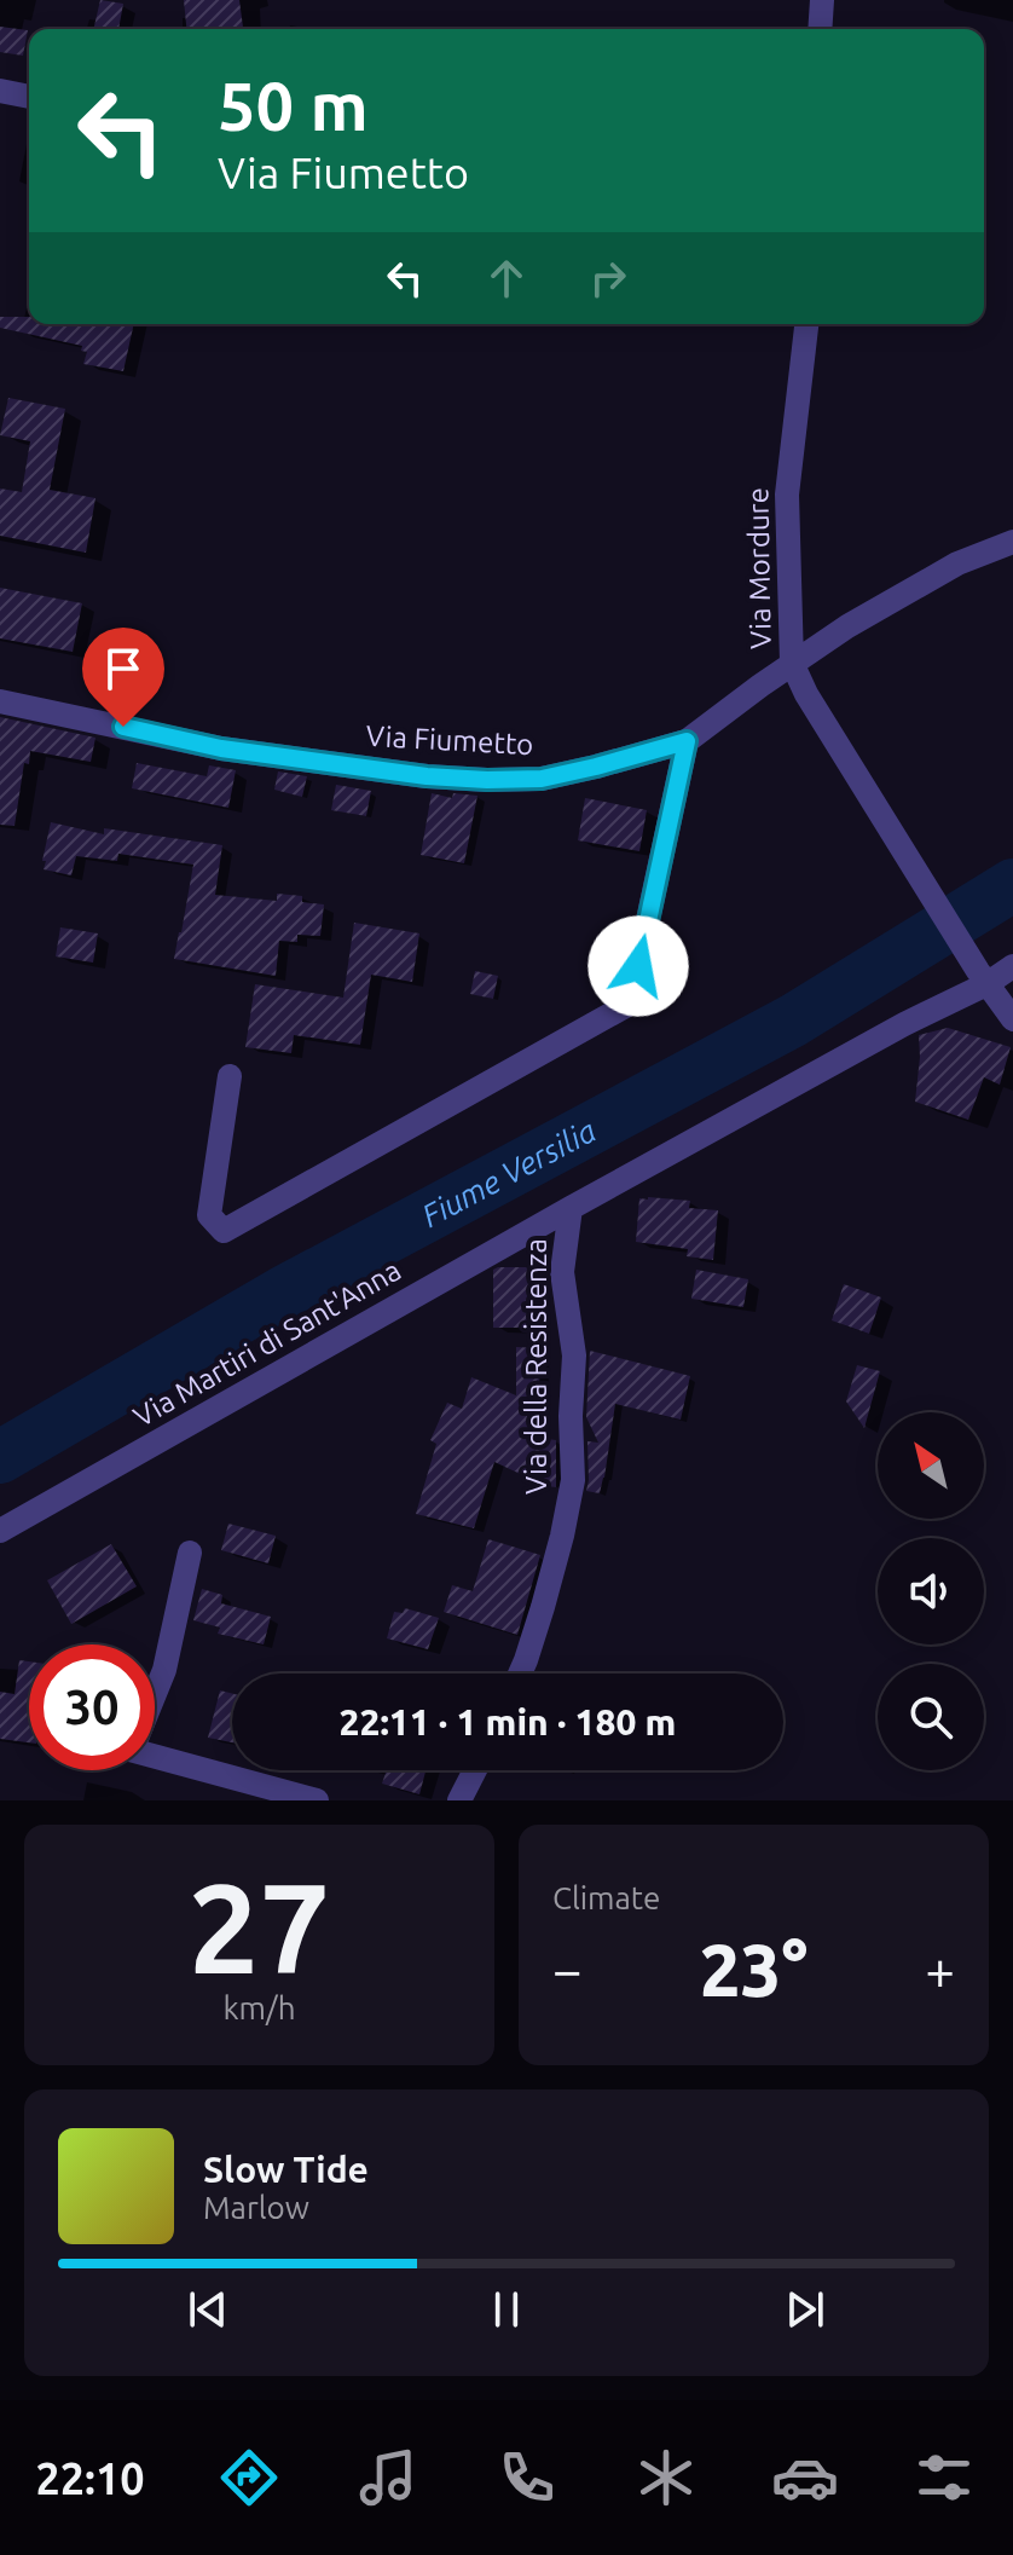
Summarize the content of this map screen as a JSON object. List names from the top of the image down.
{
  "streets": {
    "street": [
      "Via Mordure",
      "Via Fiumetto",
      "Via Martiri di Sant'Anna",
      "Via della Resistenza"
    ]
  },
  "crossings": [
    ["Via Mordure", "Via Fiumetto"],
    ["Via Mordure", "Via Martiri di Sant'Anna"],
    ["Via Martiri di Sant'Anna", "Via della Resistenza"]
  ],
  "water": ["Fiume Versilia"],
  "north": "top left",
  "page": {
    "turn": ["50 m", "Via Fiumetto"],
    "limit": "30",
    "trip": "22:11 · 1 min · 180 m",
    "tile": [
      ["27", "km/h"],
      "Climate"
    ],
    "heat": ["−", "23°", "+"],
    "song": ["Slow Tide", "Marlow"],
    "tabs": "22:10"
  }
}
